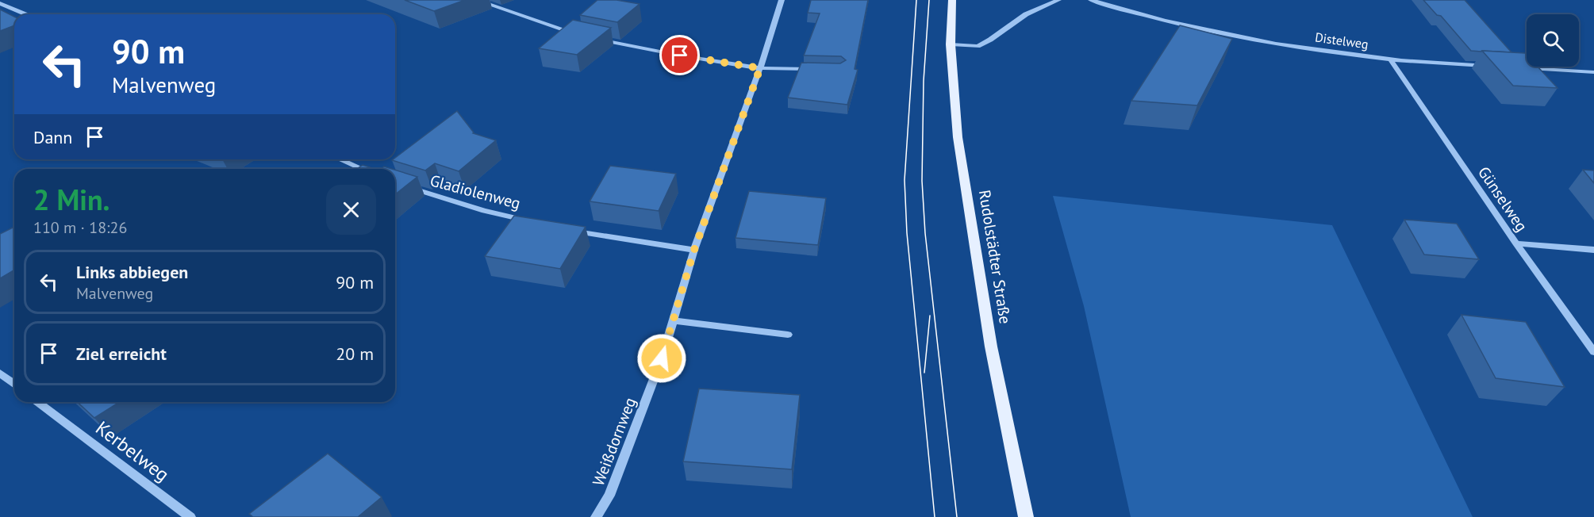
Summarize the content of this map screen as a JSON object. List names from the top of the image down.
{
  "streets": {
    "main road": ["Rudolstädter Straße"],
    "street": [
      "Distelweg",
      "Gladiolenweg",
      "Günselweg",
      "Weißdornweg",
      "Kerbelweg"
    ]
  },
  "crossings": [
    ["Distelweg", "Günselweg"]
  ],
  "page": {
    "turn": ["90 m", "Malvenweg"],
    "then": "Dann",
    "heading": ["2 Min.", "110 m · 18:26"],
    "list": [
      {
        "name": "Links abbiegen",
        "note": "Malvenweg",
        "value": "90 m"
      },
      {
        "name": "Ziel erreicht",
        "value": "20 m"
      }
    ]
  }
}
